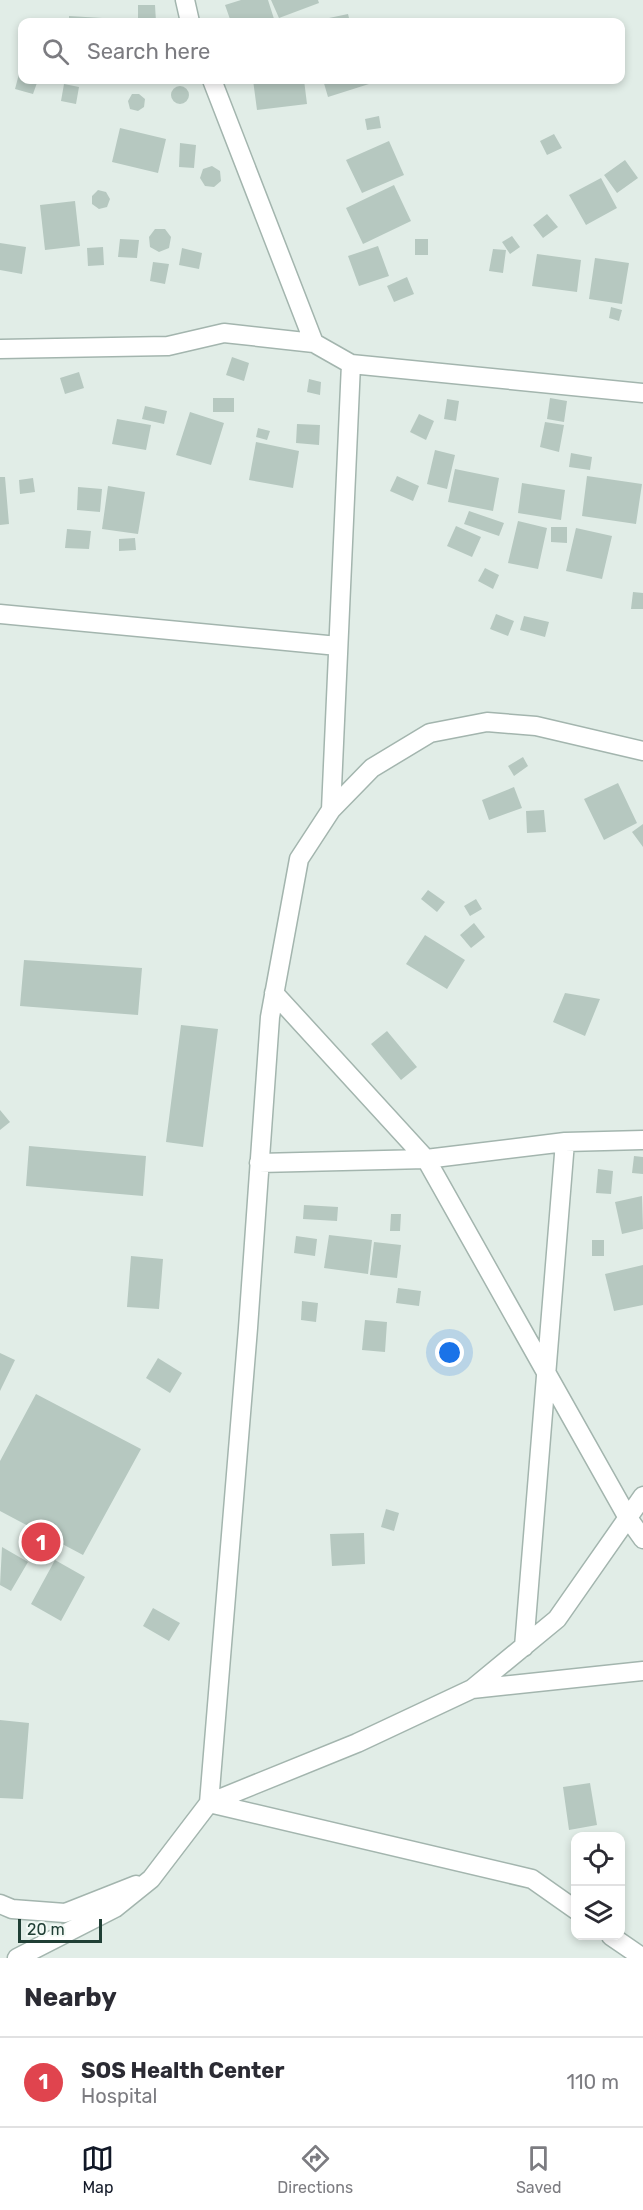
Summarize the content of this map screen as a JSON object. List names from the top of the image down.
{
  "scale_bar": "20 m",
  "page": {
    "search": "Search here",
    "pins": "1",
    "scale": "20 m",
    "heading": "Nearby",
    "list": [
      {
        "mark": "1",
        "name": "SOS Health Center",
        "note": "Hospital",
        "value": "110 m"
      }
    ],
    "nav": ["Map", "Directions", "Saved"]
  }
}
